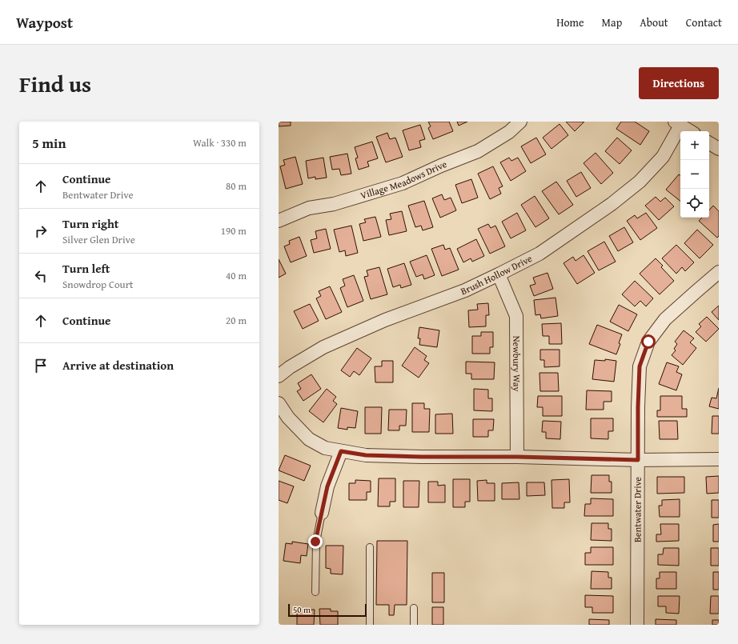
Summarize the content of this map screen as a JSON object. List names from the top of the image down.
{
  "streets": {
    "street": [
      "Village Meadows Drive",
      "Brush Hollow Drive",
      "Newbury Way",
      "Bentwater Drive"
    ]
  },
  "crossings": [
    ["Brush Hollow Drive", "Newbury Way"]
  ],
  "scale_bar": "50 m",
  "page": {
    "header": "Waypost",
    "nav": [
      "Home",
      "Map",
      "About",
      "Contact"
    ],
    "title": "Find us",
    "buttons": "Directions",
    "heading": ["5 min", "Walk · 330 m"],
    "map_buttons": ["+", "−"],
    "list": [
      ["Continue", "Bentwater Drive", "80 m"],
      ["Turn right", "Silver Glen Drive", "190 m"],
      ["Turn left", "Snowdrop Court", "40 m"],
      ["Continue", "20 m"],
      "Arrive at destination"
    ],
    "scale": "50 m"
  }
}
